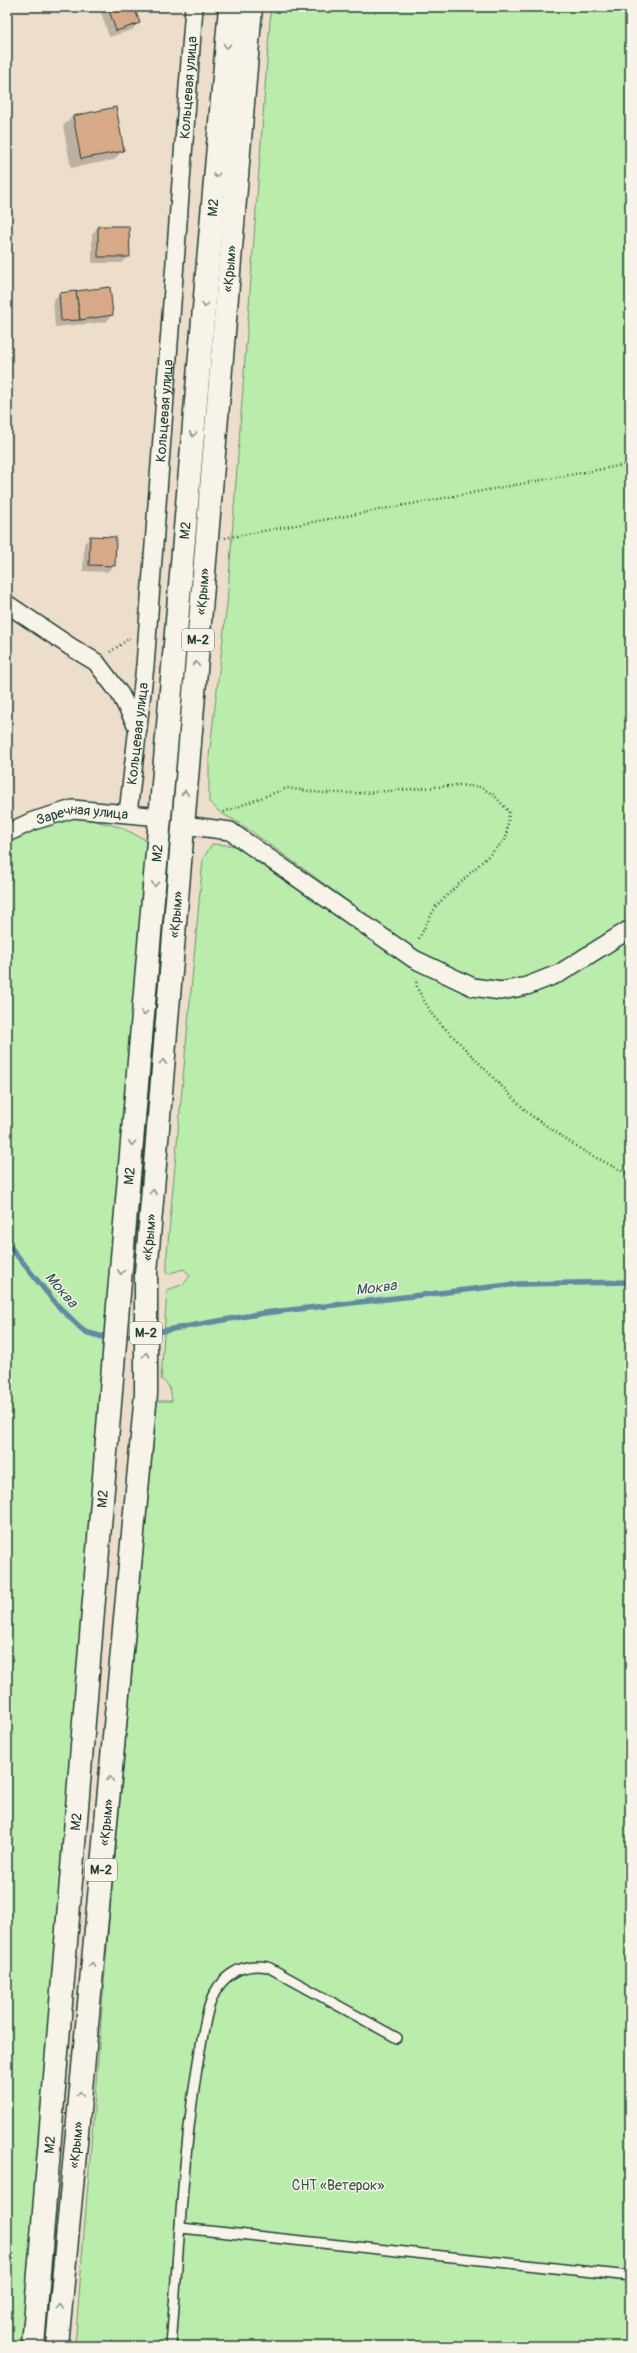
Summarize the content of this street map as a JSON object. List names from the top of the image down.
{
  "streets": {
    "highway": ["М2", "«Крым»", "М-2"],
    "street": ["Кольцевая улица", "Заречная улица"]
  },
  "crossings": [
    ["Кольцевая улица", "Заречная улица"],
    ["М2", "Заречная улица"]
  ],
  "one_way": ["М2", "«Крым»"],
  "water": ["Моква"],
  "parks": ["СНТ «Ветерок»"]
}
